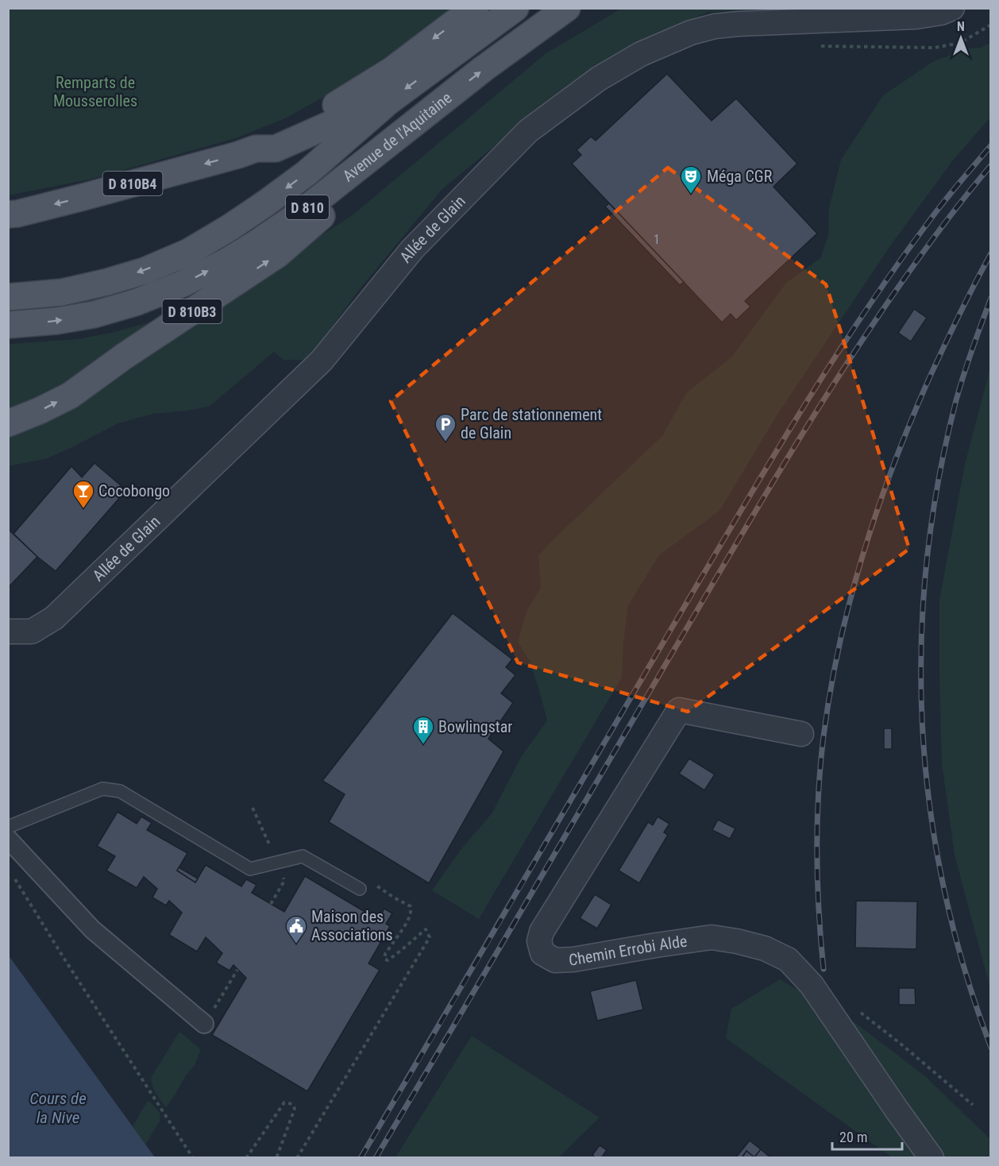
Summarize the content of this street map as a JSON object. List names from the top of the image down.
{
  "streets": {
    "main road": [
      "Avenue de l'Aquitaine",
      "D 810B4",
      "D 810",
      "D 810B3"
    ],
    "street": ["Allée de Glain", "Chemin Errobi Alde"]
  },
  "crossings": [
    ["Avenue de l'Aquitaine", "D 810B4"],
    ["Avenue de l'Aquitaine", "D 810B3"]
  ],
  "water": ["Cours de la Nive"],
  "parks": ["Remparts de Mousserolles"],
  "places": {
    "theatre": ["Méga CGR"],
    "parking": ["Parc de stationnement de Glain"],
    "bar": ["Cocobongo"],
    "building": ["Bowlingstar"],
    "public building": ["Maison des Associations"]
  },
  "house_numbers": ["1"],
  "scale_bar": "20 m",
  "north": "top"
}
